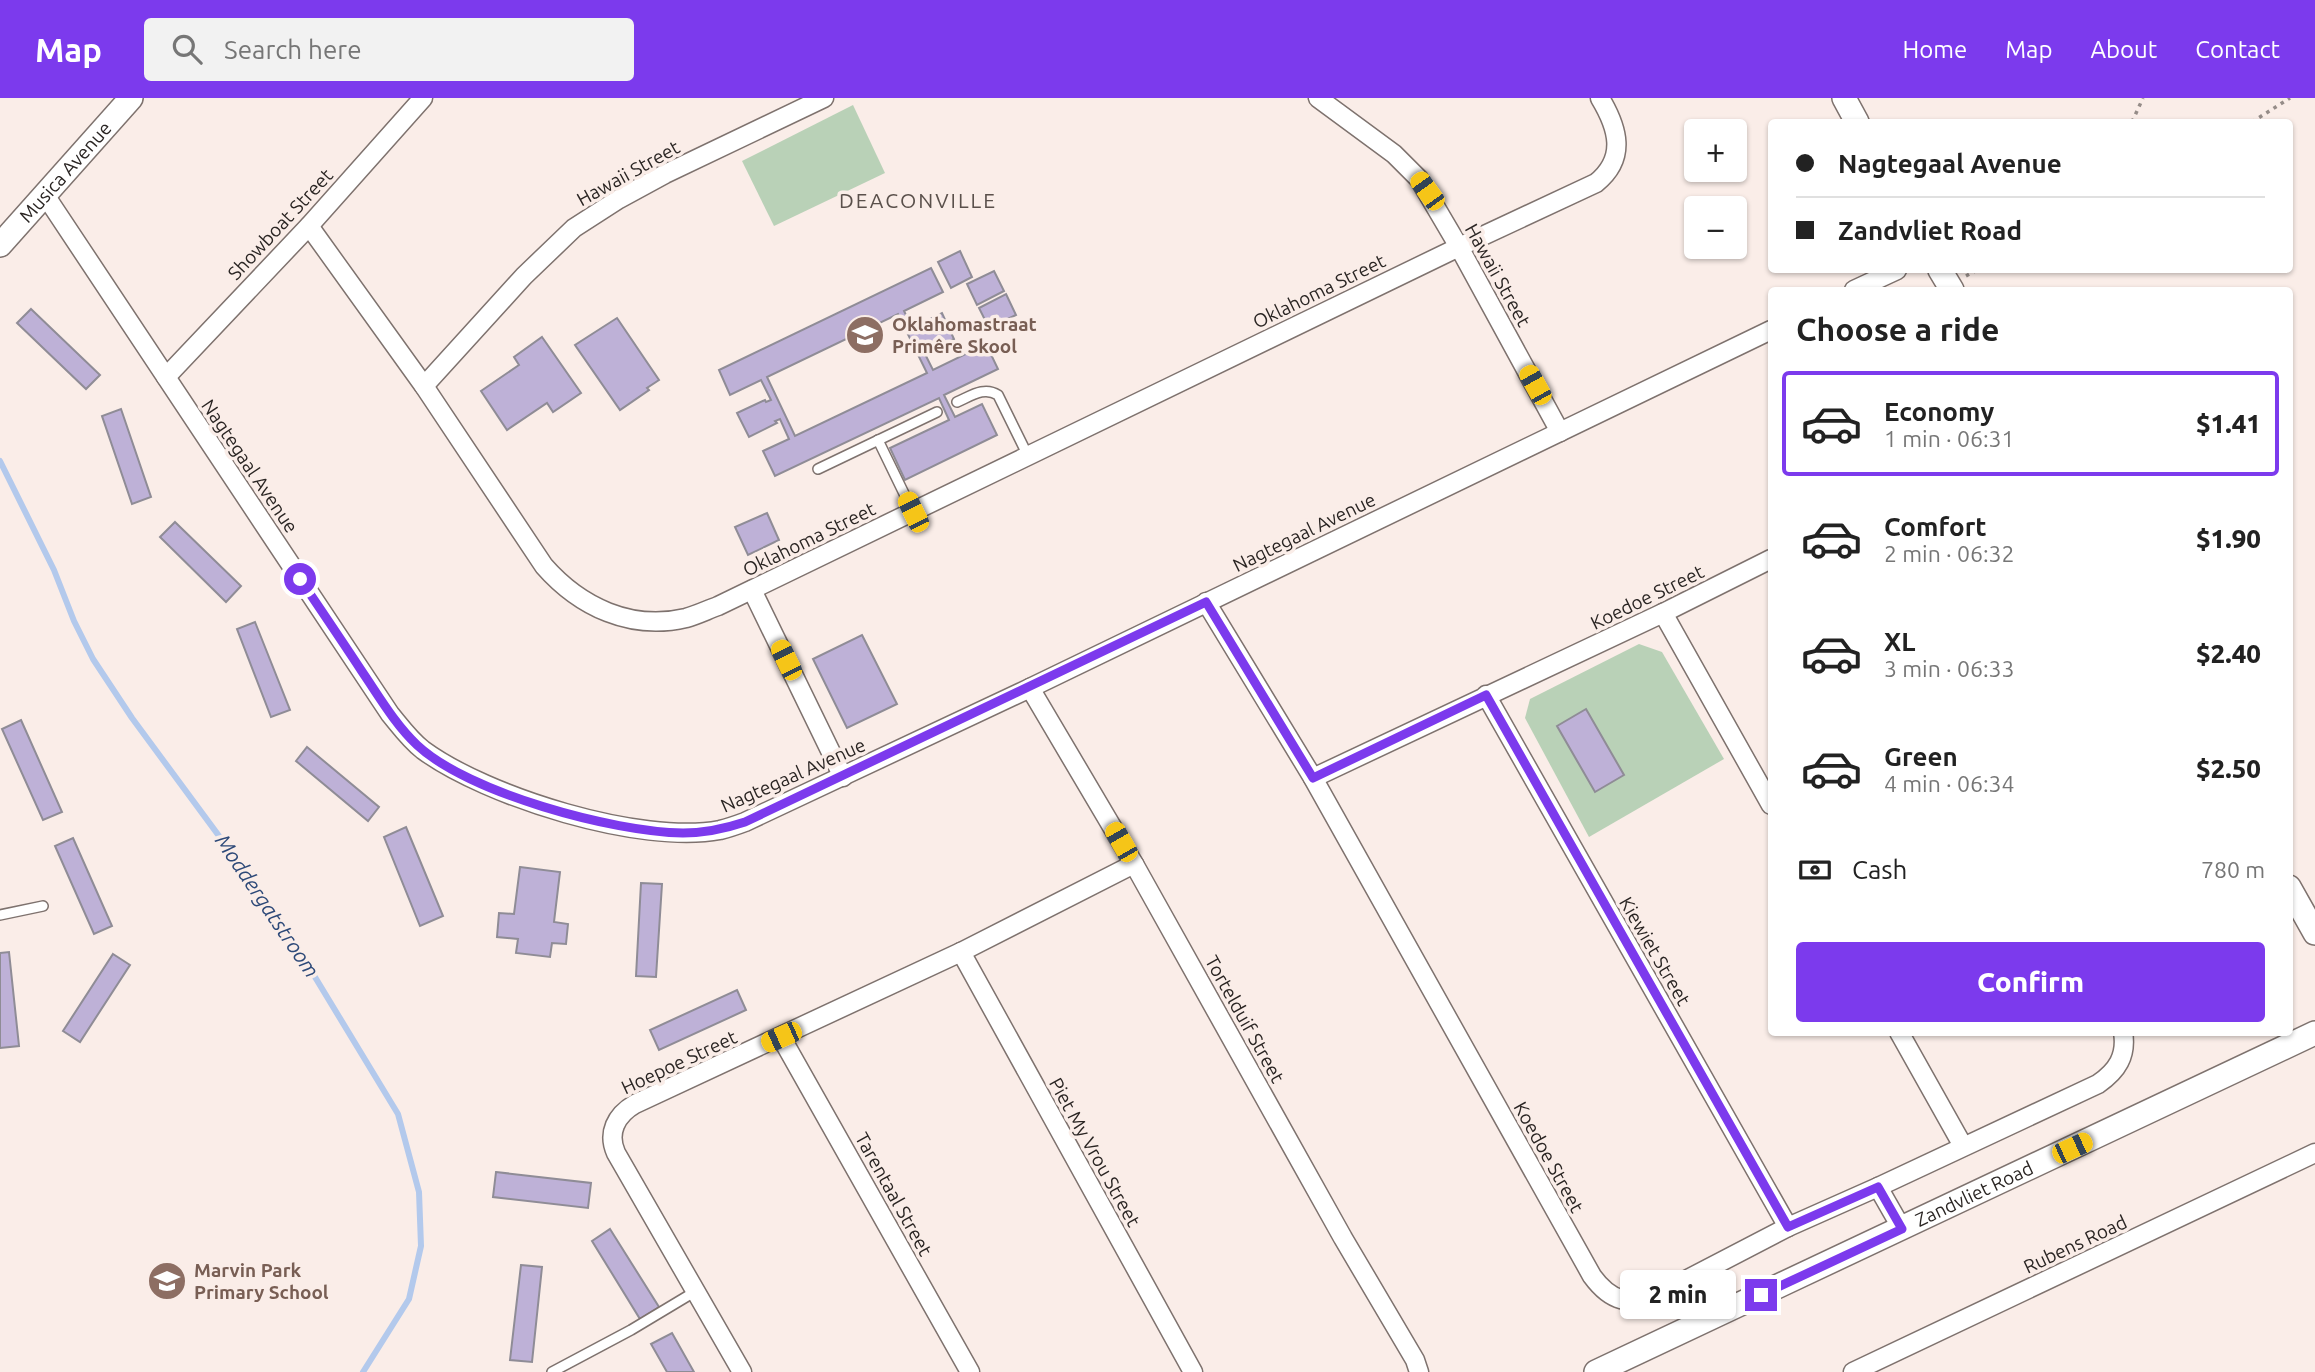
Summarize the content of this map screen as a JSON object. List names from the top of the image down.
{
  "streets": {
    "street": [
      "Musica Avenue",
      "Hawaii Street",
      "Showboat Street",
      "Oklahoma Street",
      "Nagtegaal Avenue",
      "Koedoe Street",
      "Kiewiet Street",
      "Tortelduif Street",
      "Hoepoe Street",
      "Piet My Vrou Street",
      "Tarentaal Street",
      "Zandvliet Road",
      "Rubens Road"
    ]
  },
  "crossings": [
    ["Musica Avenue", "Nagtegaal Avenue"],
    ["Hawaii Street", "Oklahoma Street"],
    ["Hawaii Street", "Nagtegaal Avenue"],
    ["Showboat Street", "Oklahoma Street"],
    ["Showboat Street", "Nagtegaal Avenue"],
    ["Nagtegaal Avenue", "Koedoe Street"],
    ["Nagtegaal Avenue", "Tortelduif Street"],
    ["Koedoe Street", "Kiewiet Street"],
    ["Tortelduif Street", "Hoepoe Street"],
    ["Hoepoe Street", "Piet My Vrou Street"],
    ["Hoepoe Street", "Tarentaal Street"]
  ],
  "districts": ["DEACONVILLE"],
  "water": ["Moddergatstroom"],
  "places": {
    "school or university": ["Oklahomastraat Primêre Skool", "Marvin Park Primary School"]
  },
  "page": {
    "header": "Map",
    "search": "Search here",
    "nav": [
      "Home",
      "Map",
      "About",
      "Contact"
    ],
    "map_buttons": ["+", "−"],
    "banner": ["Nagtegaal Avenue", "Zandvliet Road"],
    "heading": "Choose a ride",
    "list": [
      {
        "name": "Economy",
        "note": "1 min · 06:31",
        "value": "$1.41"
      },
      {
        "name": "Comfort",
        "note": "2 min · 06:32",
        "value": "$1.90"
      },
      {
        "name": "XL",
        "note": "3 min · 06:33",
        "value": "$2.40"
      },
      {
        "name": "Green",
        "note": "4 min · 06:34",
        "value": "$2.50"
      }
    ],
    "pay": ["Cash", "780 m"],
    "buttons": "Confirm",
    "bubble": "2 min"
  }
}
